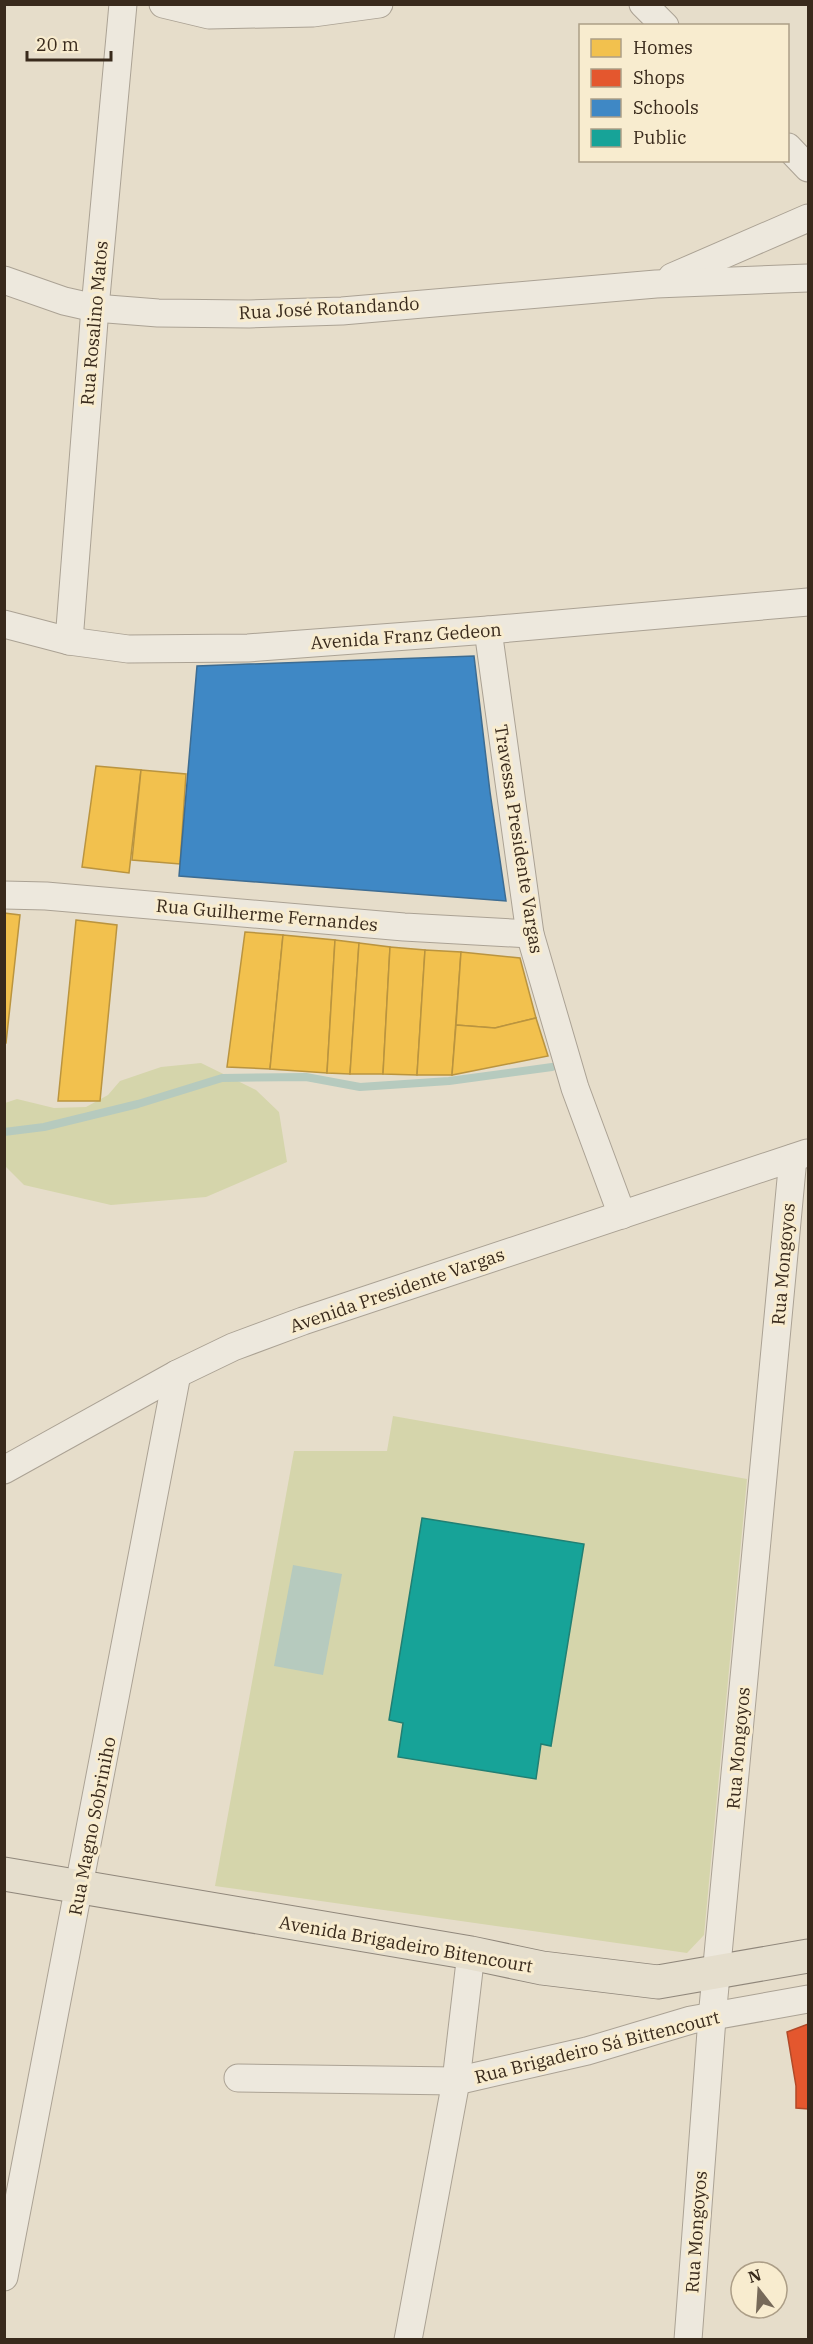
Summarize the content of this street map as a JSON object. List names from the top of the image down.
{
  "streets": {
    "main road": ["Avenida Brigadeiro Bitencourt"],
    "street": [
      "Rua José Rotandando",
      "Rua Rosalino Matos",
      "Avenida Franz Gedeon",
      "Travessa Presidente Vargas",
      "Rua Guilherme Fernandes",
      "Rua Mongoyos",
      "Avenida Presidente Vargas",
      "Rua Magno Sobriniho",
      "Rua Brigadeiro Sá Bittencourt"
    ]
  },
  "crossings": [
    ["Rua José Rotandando", "Rua Rosalino Matos"],
    ["Rua Rosalino Matos", "Avenida Franz Gedeon"],
    ["Avenida Franz Gedeon", "Travessa Presidente Vargas"],
    ["Travessa Presidente Vargas", "Rua Guilherme Fernandes"],
    ["Travessa Presidente Vargas", "Avenida Presidente Vargas"],
    ["Rua Mongoyos", "Avenida Presidente Vargas"],
    ["Rua Mongoyos", "Avenida Brigadeiro Bitencourt"],
    ["Rua Mongoyos", "Rua Brigadeiro Sá Bittencourt"],
    ["Avenida Presidente Vargas", "Rua Magno Sobriniho"],
    ["Rua Magno Sobriniho", "Avenida Brigadeiro Bitencourt"]
  ],
  "legend": [
    "Homes",
    "Shops",
    "Schools",
    "Public"
  ],
  "scale_bar": "20 m",
  "north": "top"
}
